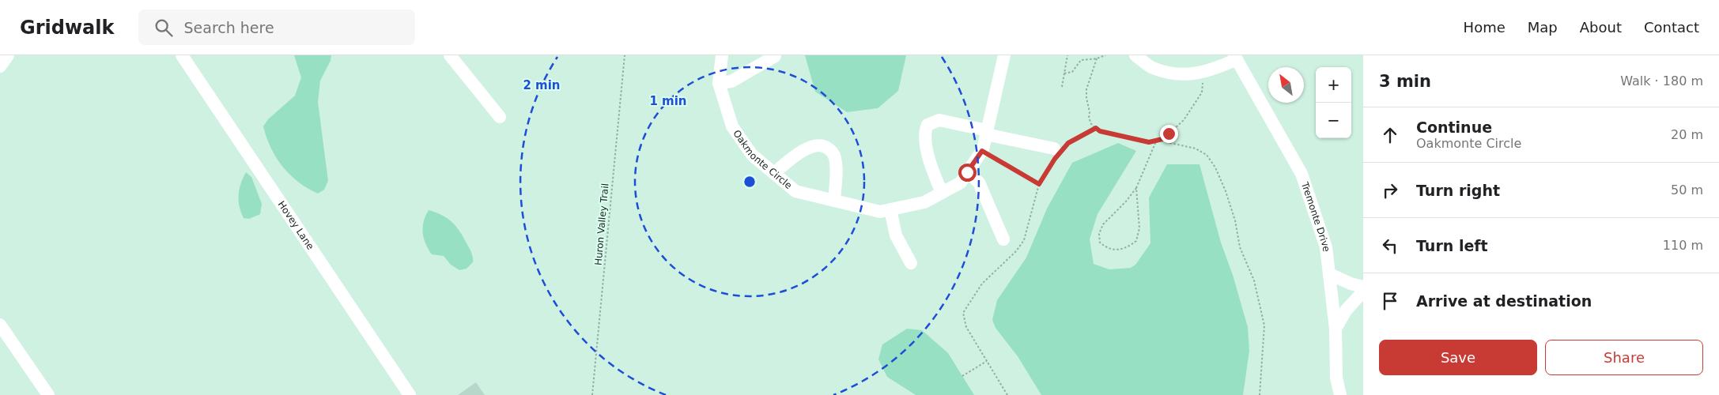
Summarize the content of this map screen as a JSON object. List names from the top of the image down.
{
  "streets": {
    "street": ["Oakmonte Circle", "Tremonte Drive", "Hovey Lane"],
    "path": ["Huron Valley Trail"]
  },
  "north": "top left",
  "page": {
    "header": "Gridwalk",
    "search": "Search here",
    "nav": [
      "Home",
      "Map",
      "About",
      "Contact"
    ],
    "heading": ["3 min", "Walk · 180 m"],
    "map_buttons": ["+", "−"],
    "list": [
      ["Continue", "Oakmonte Circle", "20 m"],
      ["Turn right", "50 m"],
      ["Turn left", "110 m"],
      "Arrive at destination"
    ],
    "buttons": ["Save", "Share"]
  },
  "rings": ["2 min", "1 min"]
}
